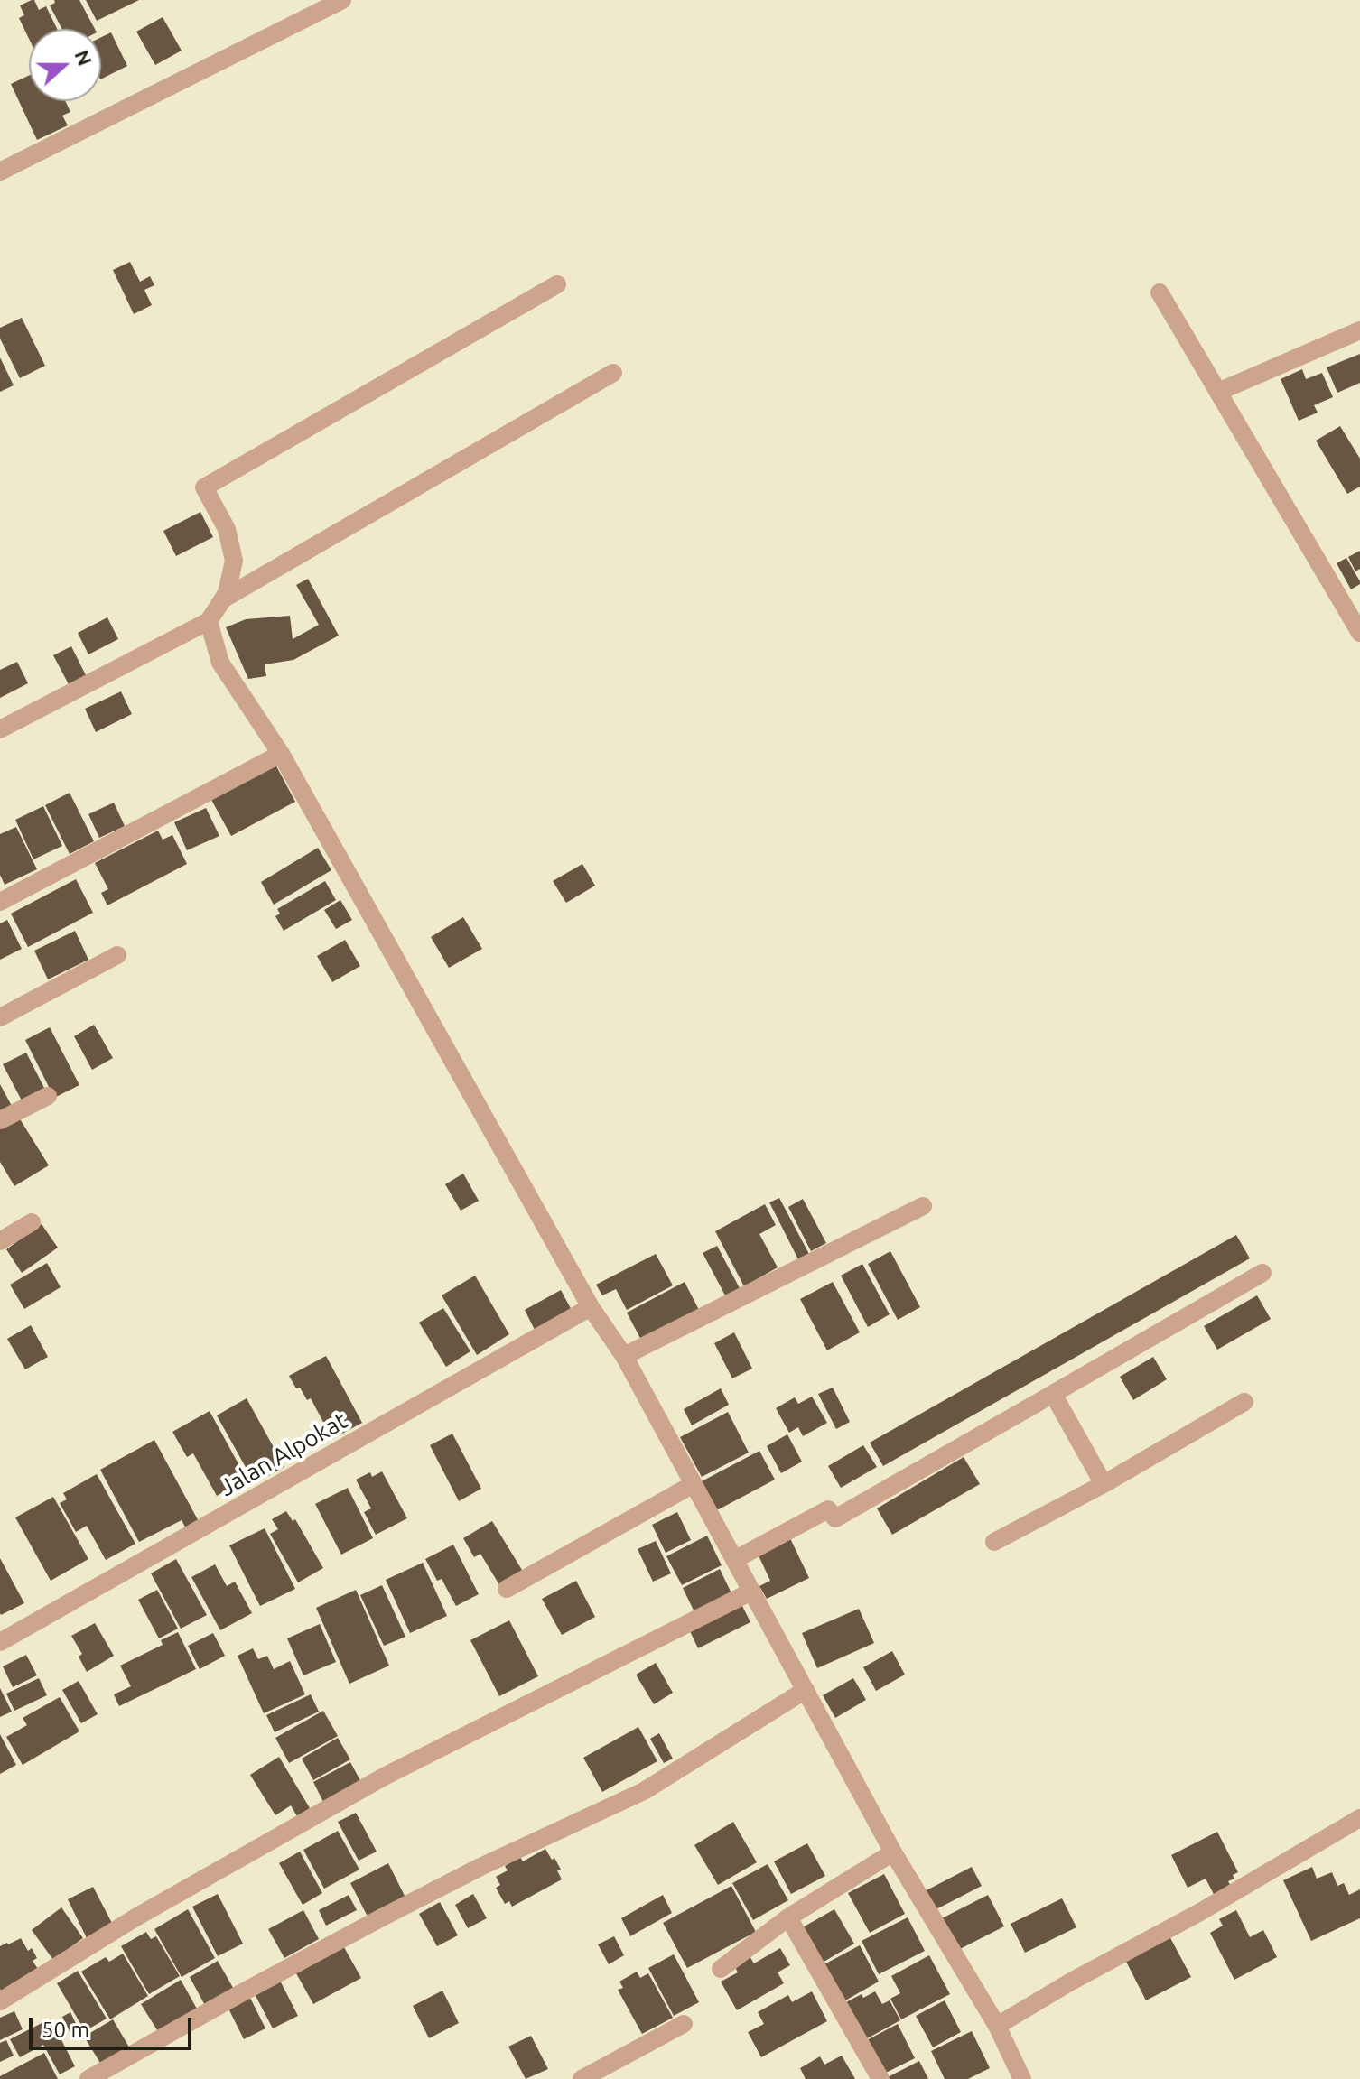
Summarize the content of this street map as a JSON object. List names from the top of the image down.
{
  "streets": {
    "street": ["Jalan Alpokat"]
  },
  "scale_bar": "50 m",
  "north": "right"
}
